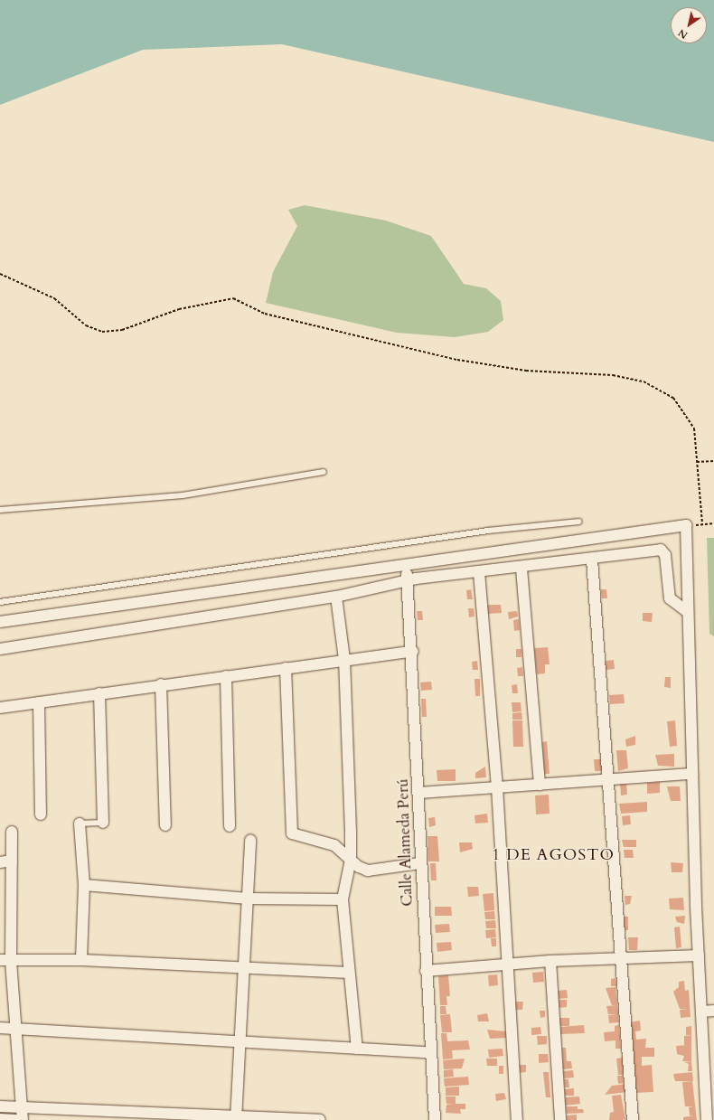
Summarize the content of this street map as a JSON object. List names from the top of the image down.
{
  "streets": {
    "street": ["Calle Alameda Perú"]
  },
  "districts": ["1 DE AGOSTO"],
  "north": "bottom left"
}
